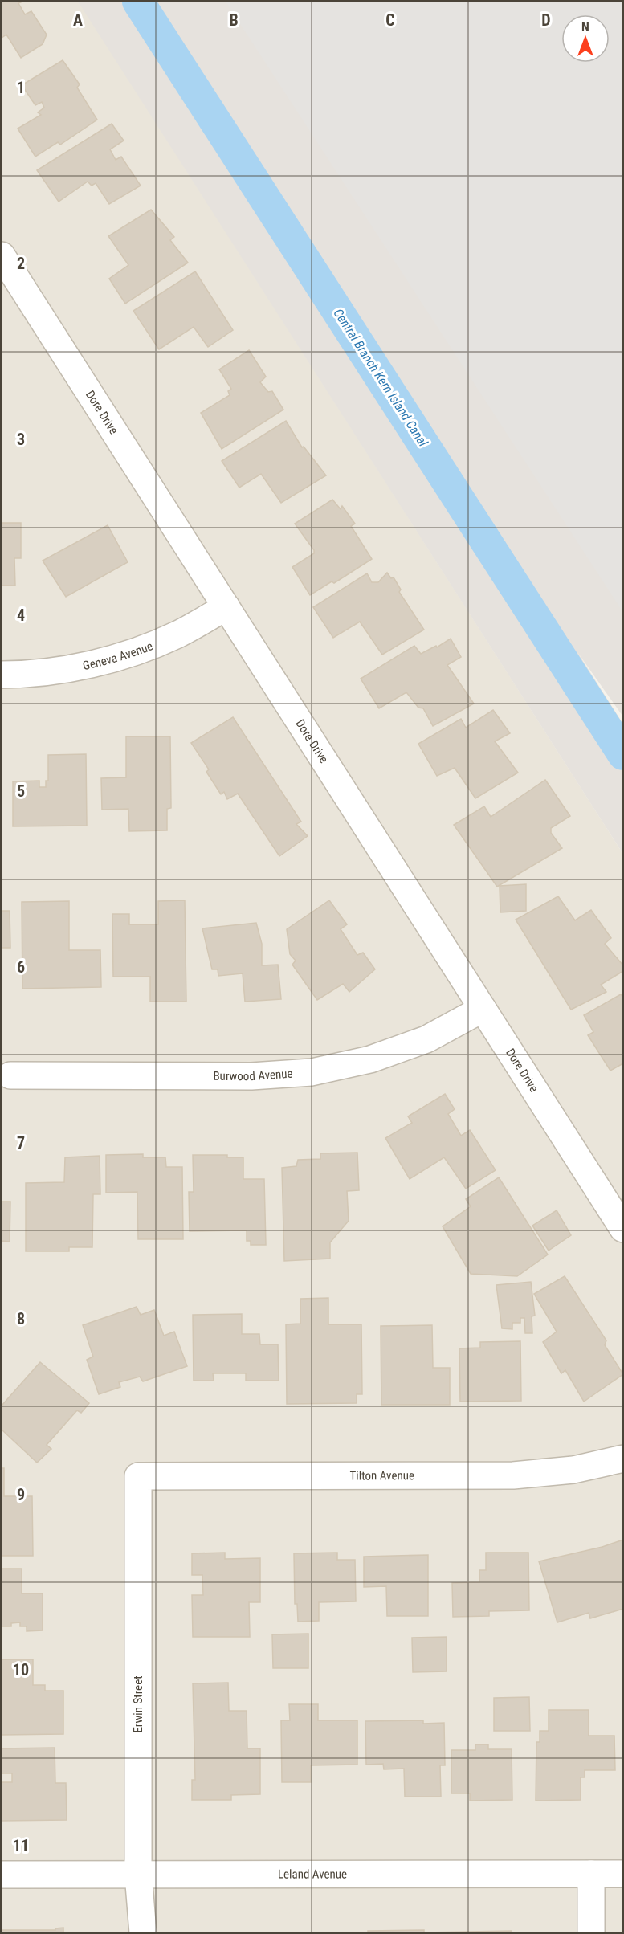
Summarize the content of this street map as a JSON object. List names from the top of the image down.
{
  "streets": {
    "street": [
      "Dore Drive",
      "Geneva Avenue",
      "Burwood Avenue",
      "Tilton Avenue",
      "Erwin Street",
      "Leland Avenue"
    ]
  },
  "crossings": [
    ["Dore Drive", "Geneva Avenue"],
    ["Dore Drive", "Burwood Avenue"],
    ["Tilton Avenue", "Erwin Street"],
    ["Erwin Street", "Leland Avenue"]
  ],
  "water": ["Central Branch Kern Island Canal"],
  "north": "top",
  "grid": {
    "columns": [
      "A",
      "B",
      "C",
      "D"
    ],
    "rows": [
      "1",
      "2",
      "3",
      "4",
      "5",
      "6",
      "7",
      "8",
      "9",
      "10",
      "11"
    ]
  }
}
